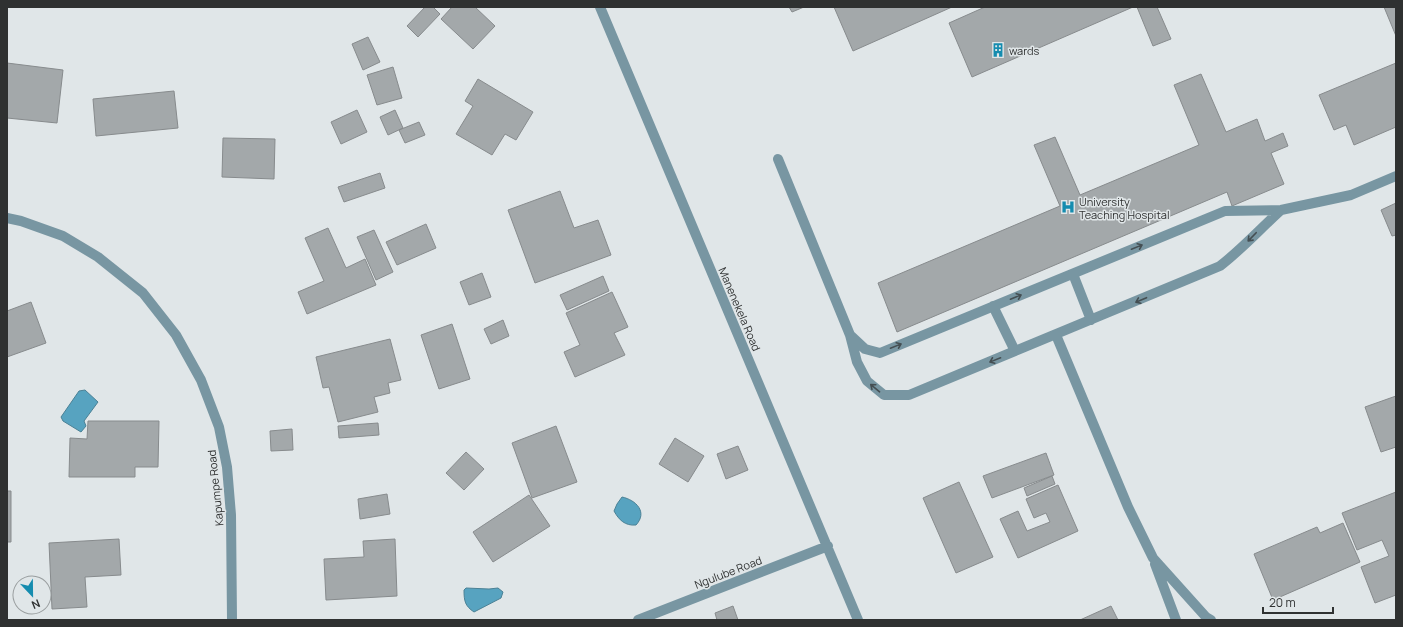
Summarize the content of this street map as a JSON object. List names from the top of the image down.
{
  "streets": {
    "street": ["Manenekela Road", "Kapumpe Road", "Ngulube Road"]
  },
  "crossings": [
    ["Manenekela Road", "Ngulube Road"]
  ],
  "places": {
    "building": ["wards"],
    "hospital": ["University Teaching Hospital"]
  },
  "scale_bar": "20 m",
  "north": "bottom"
}
